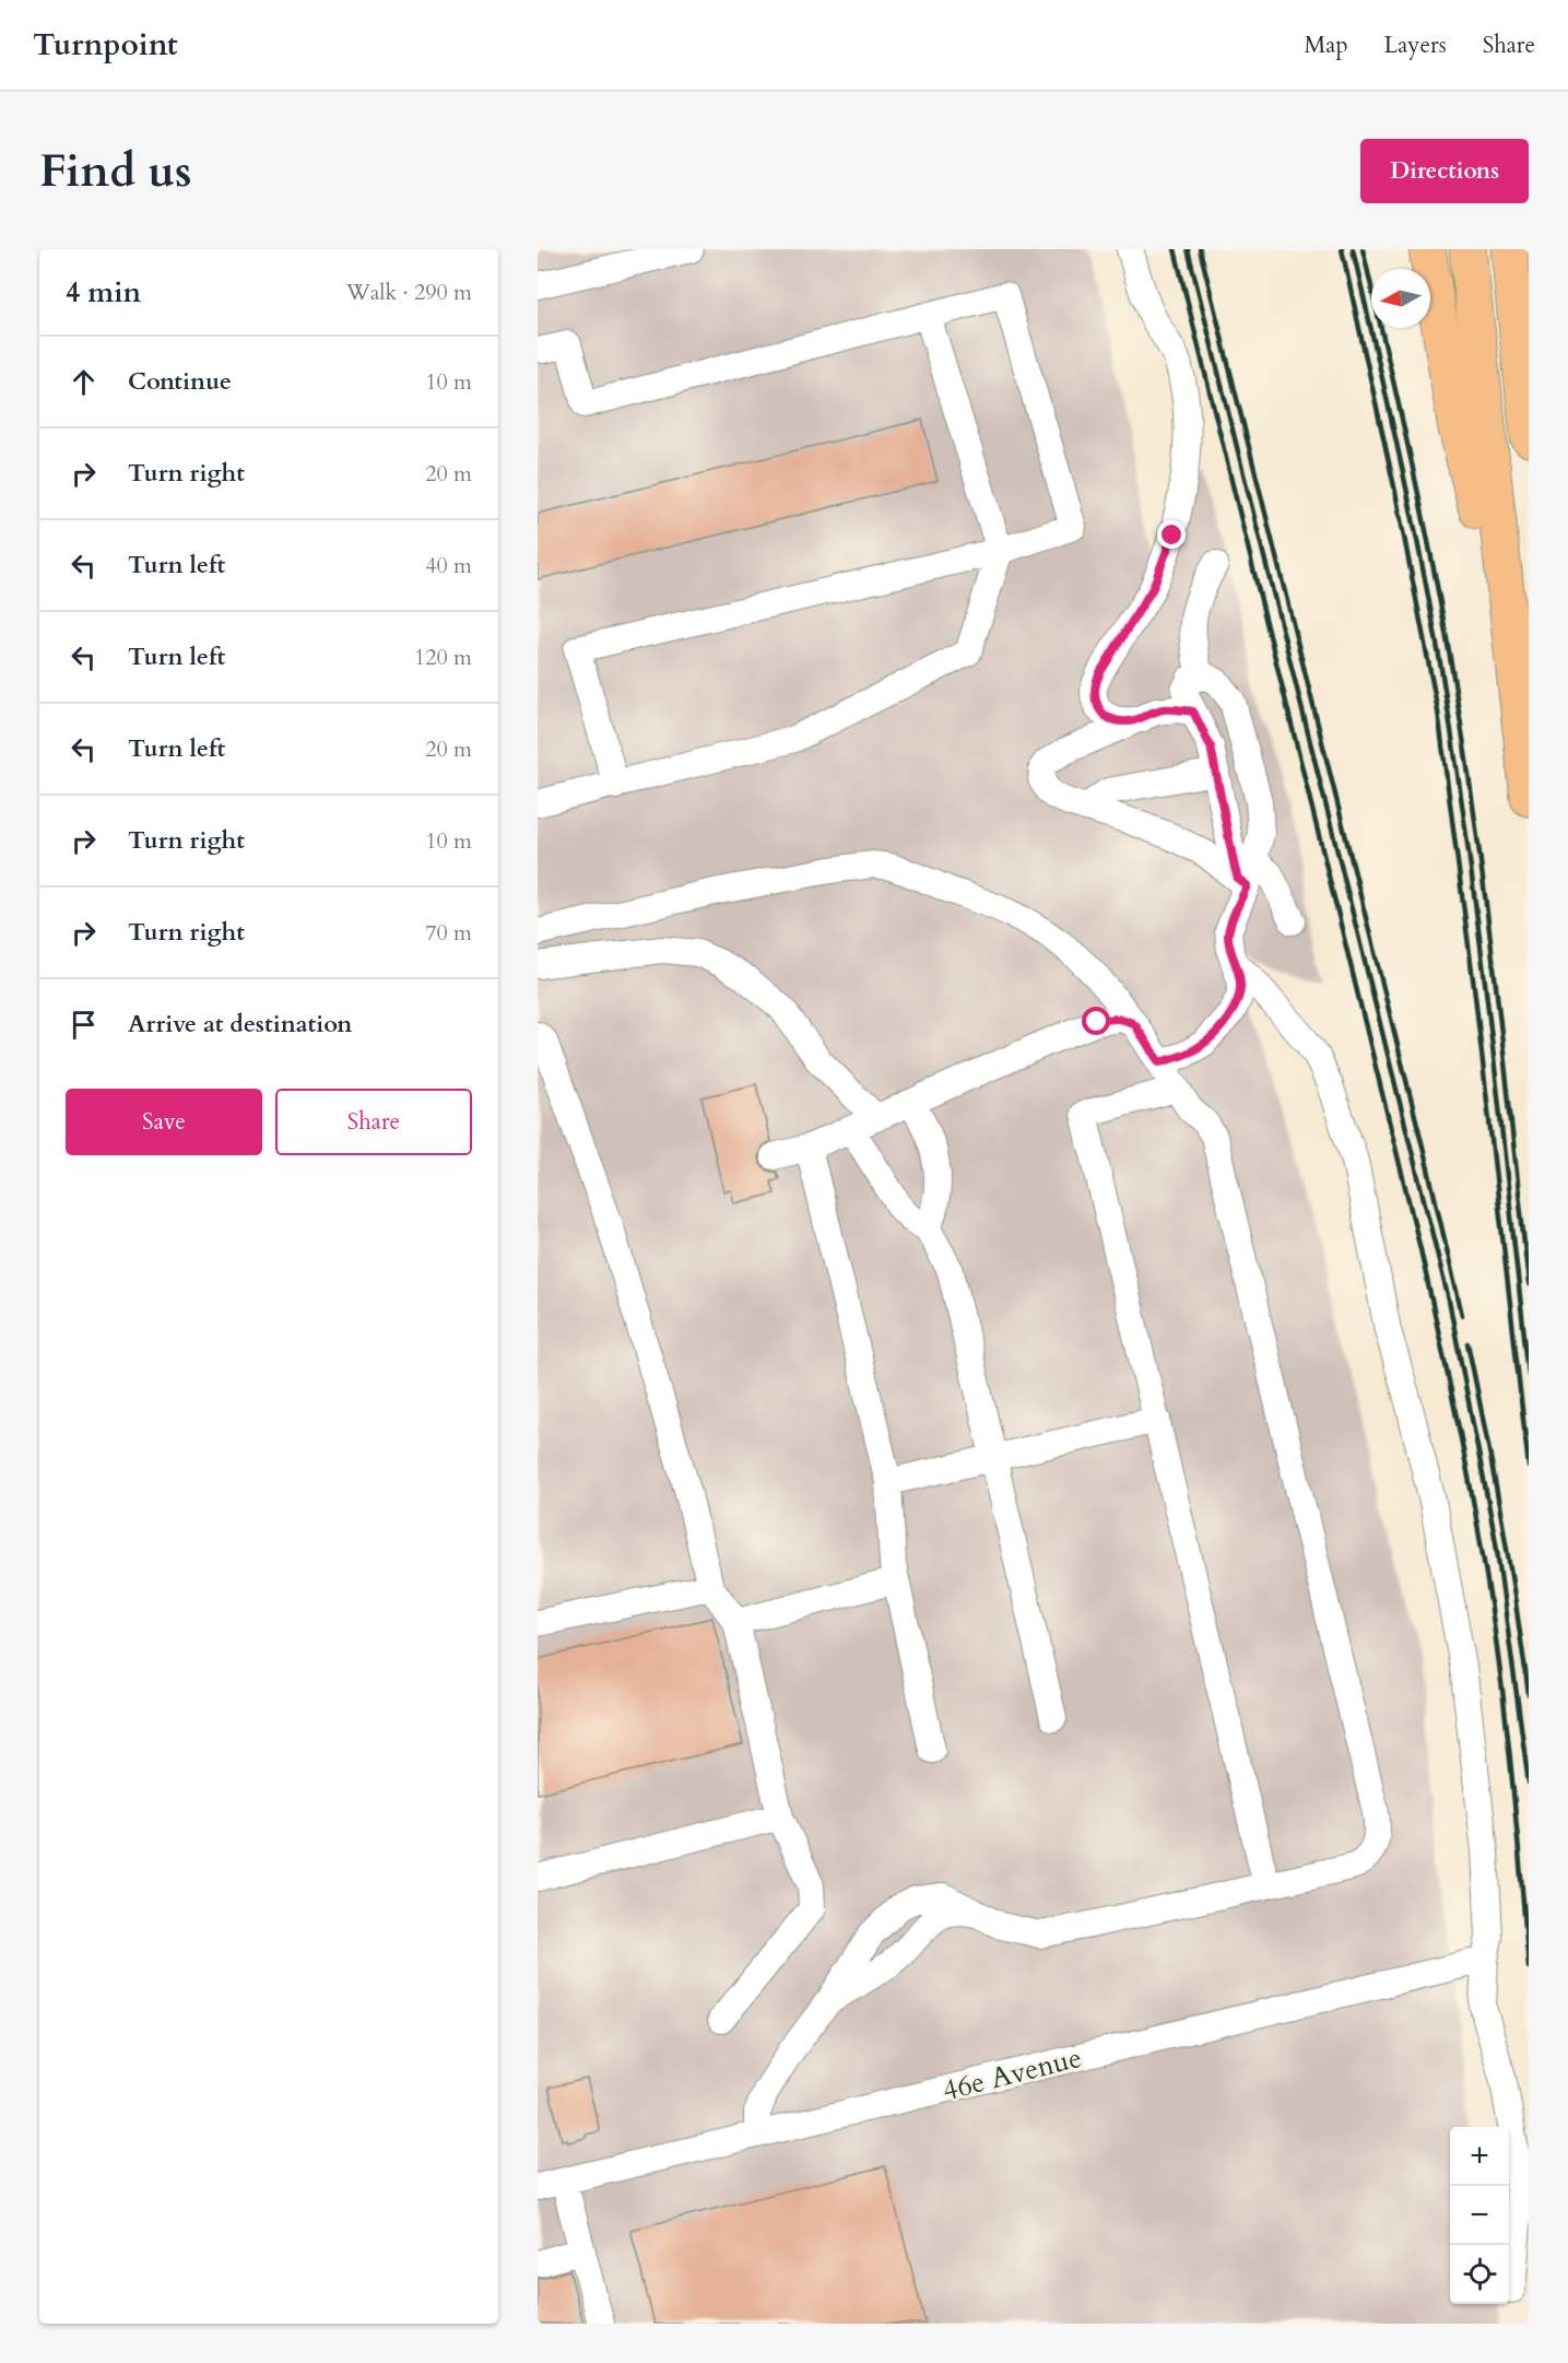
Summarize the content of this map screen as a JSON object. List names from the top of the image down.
{
  "streets": {
    "street": ["46e Avenue"]
  },
  "north": "left",
  "page": {
    "header": "Turnpoint",
    "nav": ["Map", "Layers", "Share"],
    "buttons": [
      "Directions",
      ["Save", "Share"]
    ],
    "title": "Find us",
    "heading": ["4 min", "Walk · 290 m"],
    "list": [
      ["Continue", "10 m"],
      ["Turn right", "20 m"],
      ["Turn left", "40 m"],
      ["Turn left", "120 m"],
      ["Turn left", "20 m"],
      ["Turn right", "10 m"],
      ["Turn right", "70 m"],
      "Arrive at destination"
    ],
    "map_buttons": ["+", "−"]
  }
}
